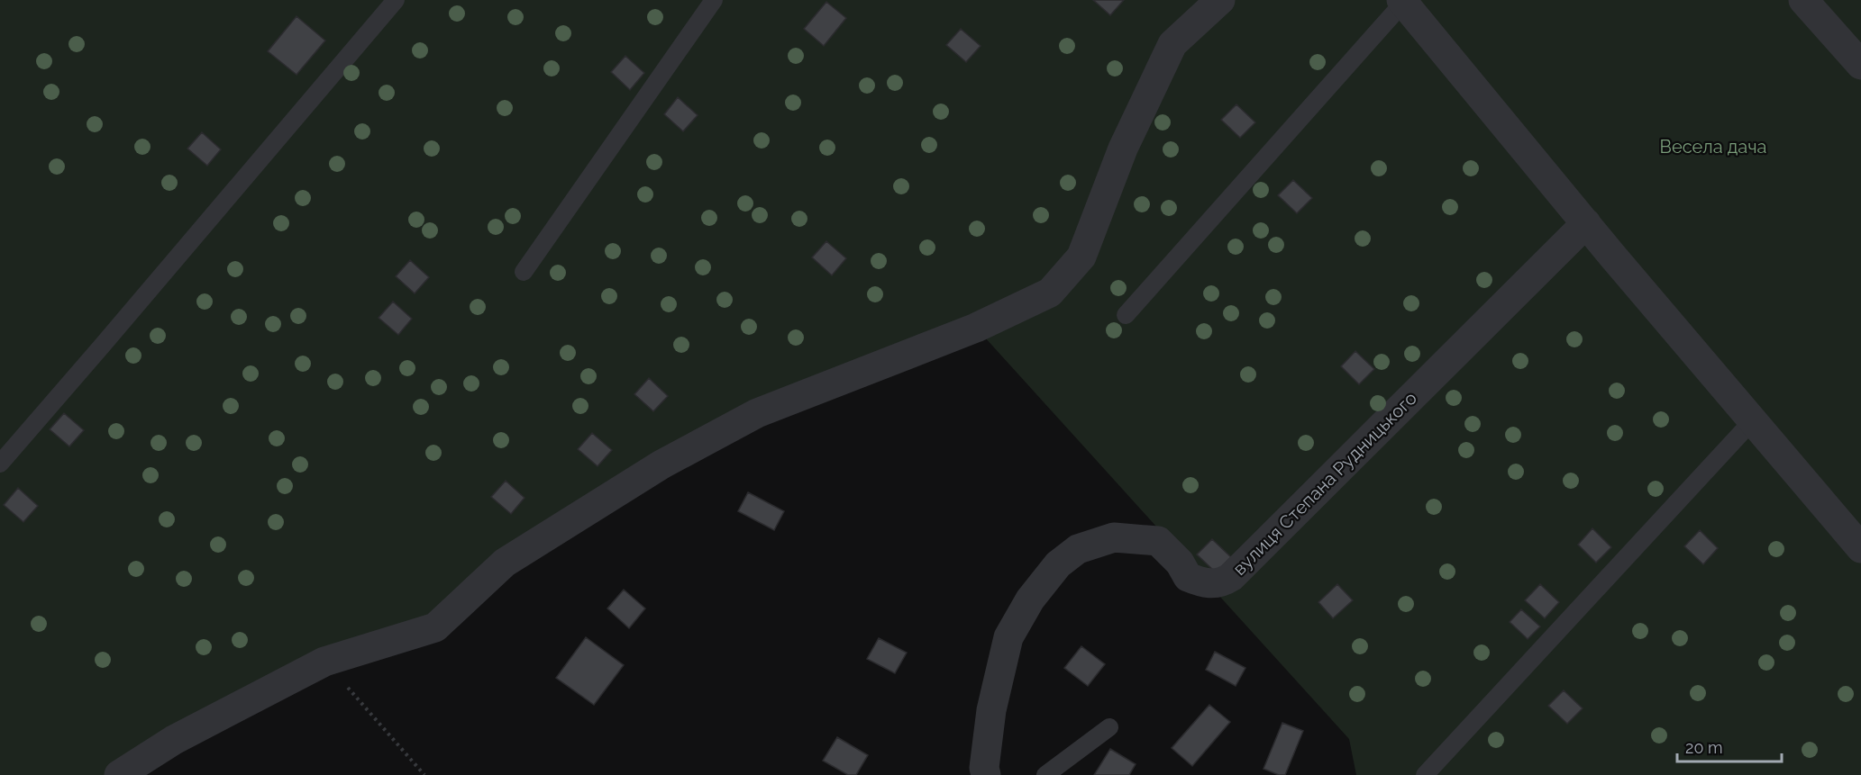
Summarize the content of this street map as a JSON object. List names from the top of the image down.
{
  "streets": {
    "street": ["вулиця Степана Рудницького"]
  },
  "parks": ["Весела дача"],
  "scale_bar": "20 m"
}
